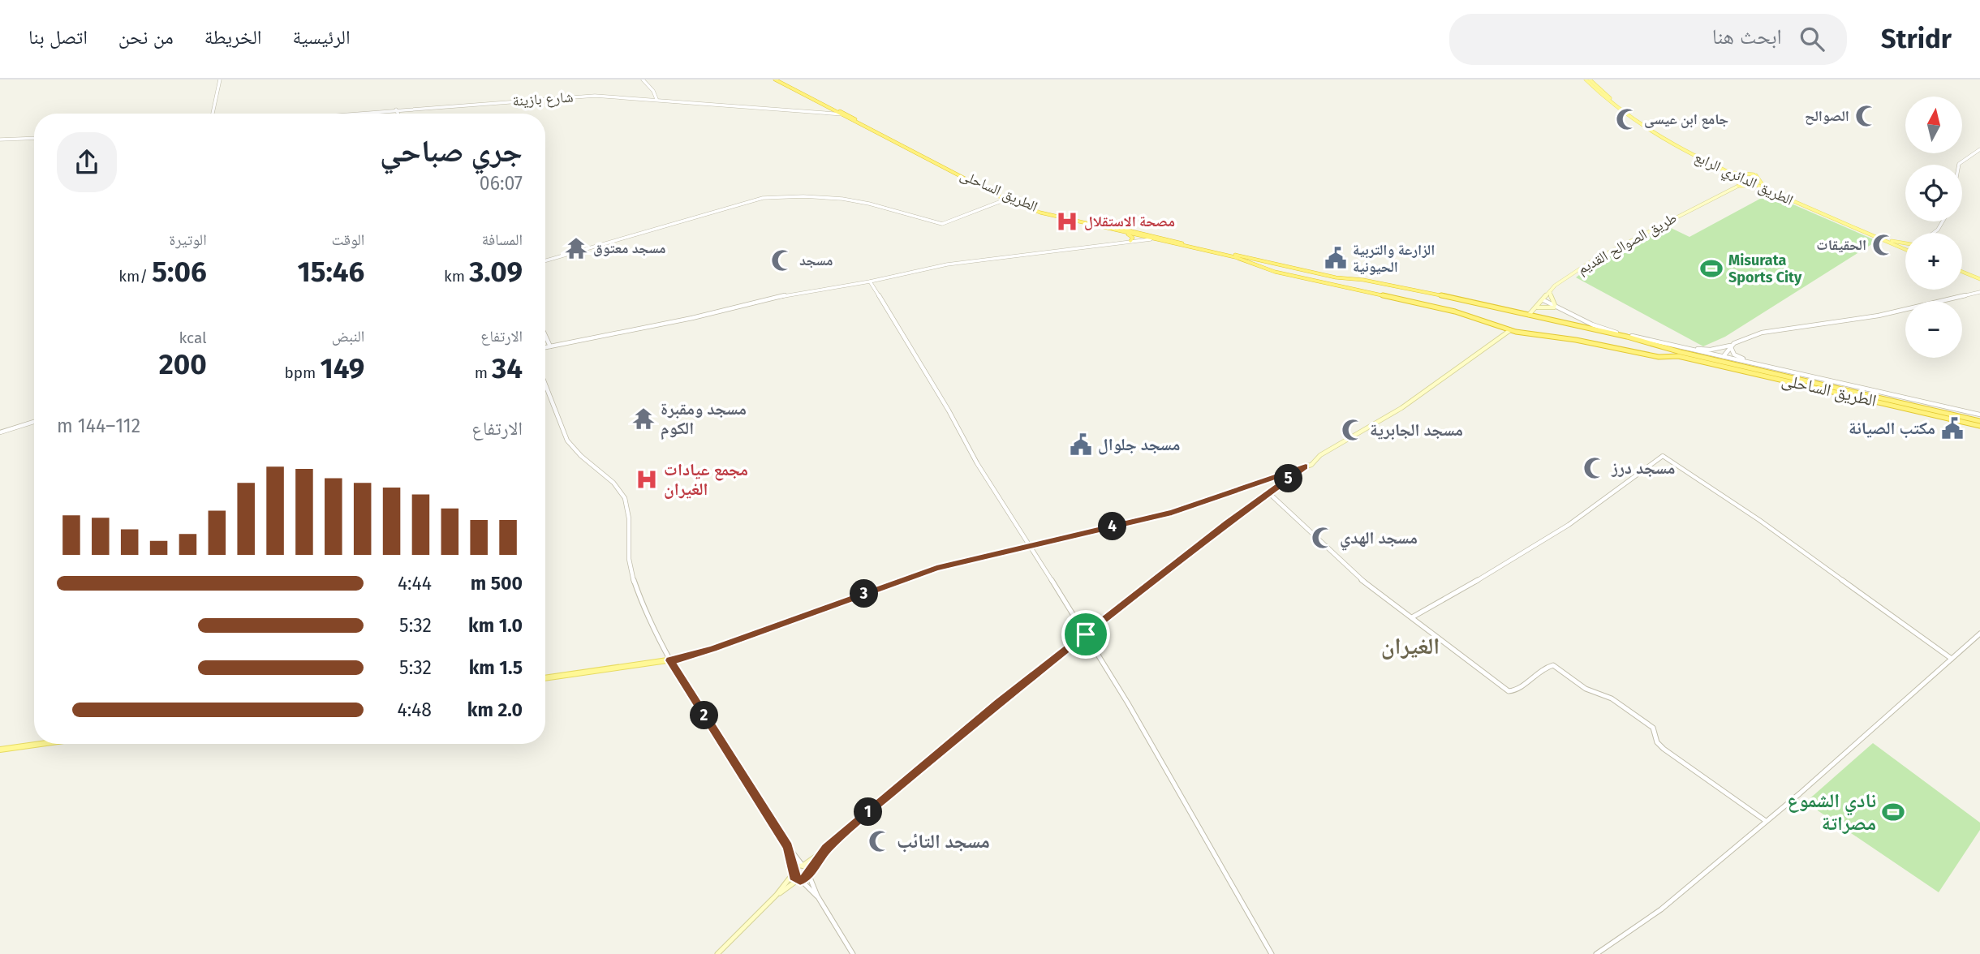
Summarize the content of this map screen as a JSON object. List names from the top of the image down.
{
  "streets": {
    "highway": ["الطريق الساحلى"],
    "main road": ["الطريق الدائري الرابع", "طريق الصوالح القديم"],
    "street": ["شارع بازينة"]
  },
  "crossings": [
    ["شارع بازينة", "الطريق الساحلى"],
    ["الطريق الدائري الرابع", "طريق الصوالح القديم"]
  ],
  "districts": ["الغيران"],
  "places": {
    "mosque": [
      "الصوالح",
      "جامع ابن عيسى",
      "الحقيقات",
      "مسجد",
      "مسجد الجابرية",
      "مسجد درز",
      "مسجد الهدي",
      "مسجد التائب"
    ],
    "hospital": ["مصحة الاستقلال", "مجمع عيادات الغيران"],
    "temple": ["مسجد معتوق", "مسجد ومقبرة الكوم"],
    "public building": ["الزارعة والتربية الحيونية", "مكتب الصيانة", "مسجد جلوال"],
    "sports": ["Misurata Sports City", "نادي الشموع مصراتة"]
  },
  "north": "top",
  "page": {
    "header": "Stridr",
    "search": "ابحث هنا",
    "nav": [
      "الرئيسية",
      "الخريطة",
      "من نحن",
      "اتصل بنا"
    ],
    "map_buttons": ["+", "−"],
    "heading": ["جري صباحي", "06:07"],
    "stats": [
      ["المسافة", "3.09 km"],
      ["الوقت", "15:46"],
      ["الوتيرة", "5:06 /km"],
      ["الارتفاع", "34 m"],
      ["النبض", "149 bpm"],
      ["kcal", "200"]
    ],
    "chart": ["الارتفاع", "112–144 m"],
    "pins": [
      "5",
      "4",
      "3",
      "2",
      "1"
    ],
    "list": [
      {
        "name": "500 m",
        "note": "4:44"
      },
      {
        "name": "1.0 km",
        "note": "5:32"
      },
      {
        "name": "1.5 km",
        "note": "5:32"
      },
      {
        "name": "2.0 km",
        "note": "4:48"
      }
    ]
  }
}
